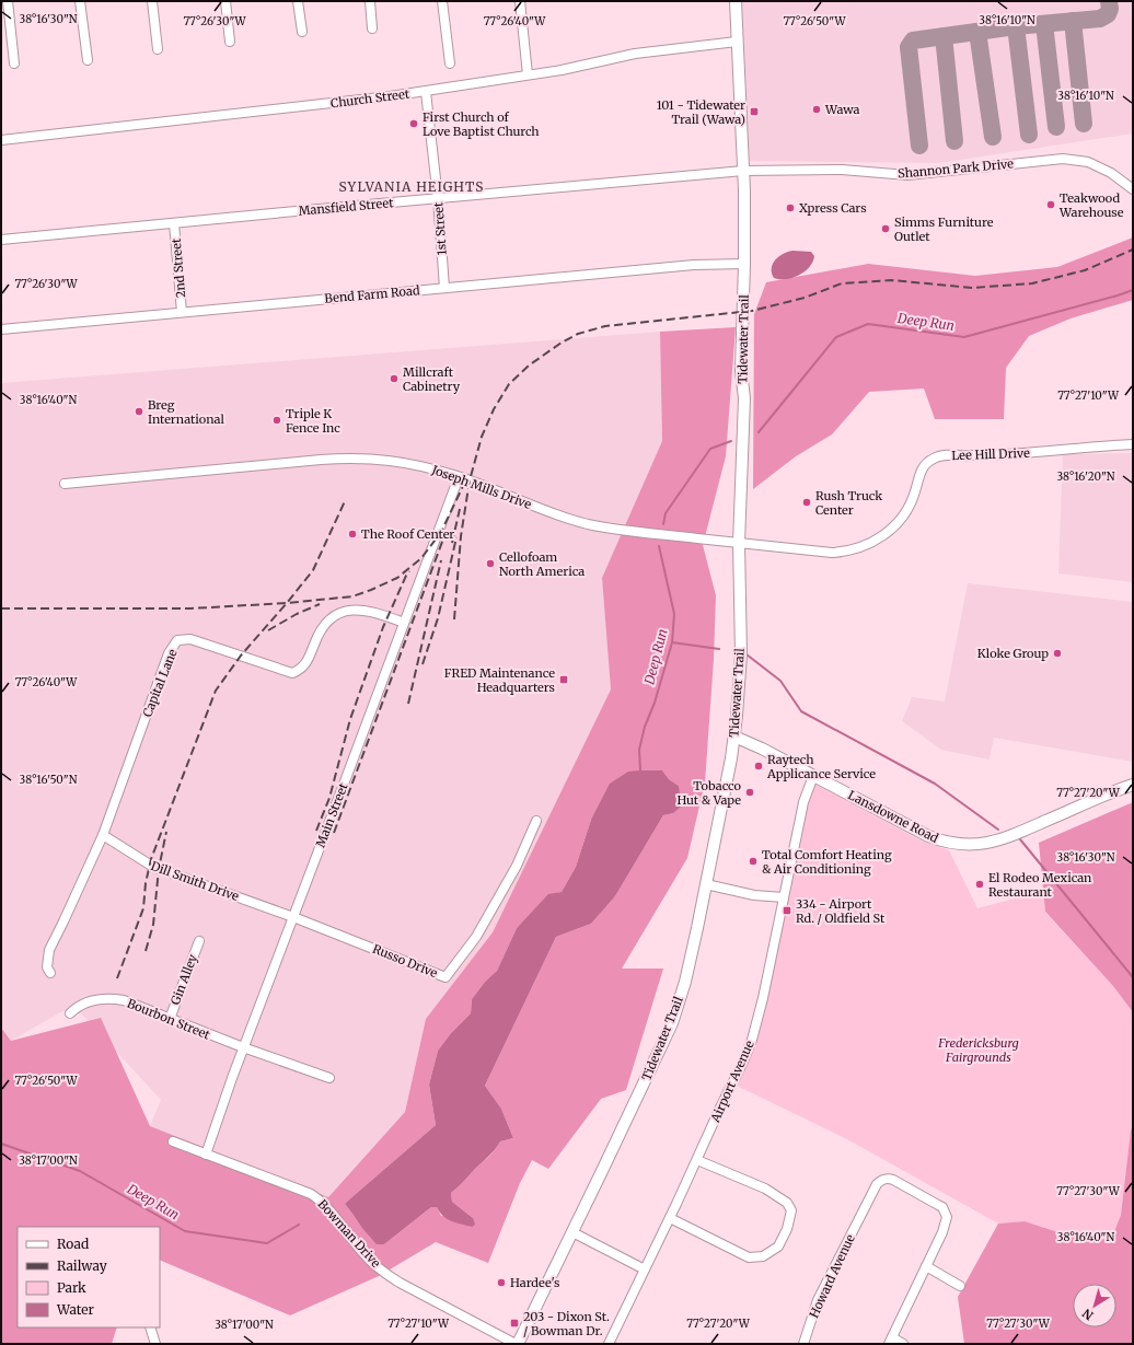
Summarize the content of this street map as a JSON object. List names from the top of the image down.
{
  "streets": {
    "main road": ["Tidewater Trail", "Lansdowne Road"],
    "street": [
      "Church Street",
      "Shannon Park Drive",
      "Mansfield Street",
      "1st Street",
      "2nd Street",
      "Bend Farm Road",
      "Lee Hill Drive",
      "Joseph Mills Drive",
      "Capital Lane",
      "Main Street",
      "Dill Smith Drive",
      "Russo Drive",
      "Gin Alley",
      "Bourbon Street",
      "Airport Avenue",
      "Bowman Drive",
      "Howard Avenue"
    ]
  },
  "crossings": [
    ["Church Street", "1st Street"],
    ["Church Street", "Tidewater Trail"],
    ["Shannon Park Drive", "Mansfield Street"],
    ["Shannon Park Drive", "Tidewater Trail"],
    ["Mansfield Street", "1st Street"],
    ["Mansfield Street", "2nd Street"],
    ["Mansfield Street", "Tidewater Trail"],
    ["1st Street", "Bend Farm Road"],
    ["2nd Street", "Bend Farm Road"],
    ["Bend Farm Road", "Tidewater Trail"],
    ["Tidewater Trail", "Lee Hill Drive"],
    ["Tidewater Trail", "Joseph Mills Drive"],
    ["Tidewater Trail", "Lansdowne Road"],
    ["Tidewater Trail", "Bowman Drive"],
    ["Lee Hill Drive", "Joseph Mills Drive"],
    ["Joseph Mills Drive", "Main Street"],
    ["Capital Lane", "Main Street"],
    ["Capital Lane", "Dill Smith Drive"],
    ["Main Street", "Dill Smith Drive"],
    ["Main Street", "Russo Drive"],
    ["Main Street", "Bourbon Street"],
    ["Main Street", "Bowman Drive"],
    ["Lansdowne Road", "Airport Avenue"],
    ["Dill Smith Drive", "Russo Drive"],
    ["Gin Alley", "Bourbon Street"]
  ],
  "districts": ["SYLVANIA HEIGHTS"],
  "water": ["Deep Run"],
  "parks": ["Fredericksburg Fairgrounds"],
  "places": {
    "other": [
      "Wawa",
      "First Church of Love Baptist Church",
      "Teakwood Warehouse",
      "Xpress Cars",
      "Simms Furniture Outlet",
      "Millcraft Cabinetry",
      "Breg International",
      "Triple K Fence Inc",
      "Rush Truck Center",
      "The Roof Center",
      "Cellofoam North America",
      "Kloke Group",
      "Raytech Applicance Service",
      "Tobacco Hut & Vape",
      "Total Comfort Heating & Air Conditioning",
      "El Rodeo Mexican Restaurant",
      "Hardee's"
    ],
    "transit": [
      "101 - Tidewater Trail (Wawa)",
      "FRED Maintenance Headquarters",
      "334 - Airport Rd. / Oldfield St",
      "203 - Dixon St. / Bowman Dr."
    ]
  },
  "legend": [
    "Road",
    "Railway",
    "Park",
    "Water"
  ],
  "north": "bottom left",
  "coordinates": [
    "38°16'30\"N",
    "38°16'10\"N",
    "77°26'30\"W",
    "77°26'40\"W",
    "77°26'50\"W",
    "77°27'10\"W",
    "38°16'40\"N",
    "38°16'20\"N",
    "38°16'50\"N",
    "77°27'20\"W",
    "38°17'00\"N",
    "77°27'30\"W"
  ]
}
